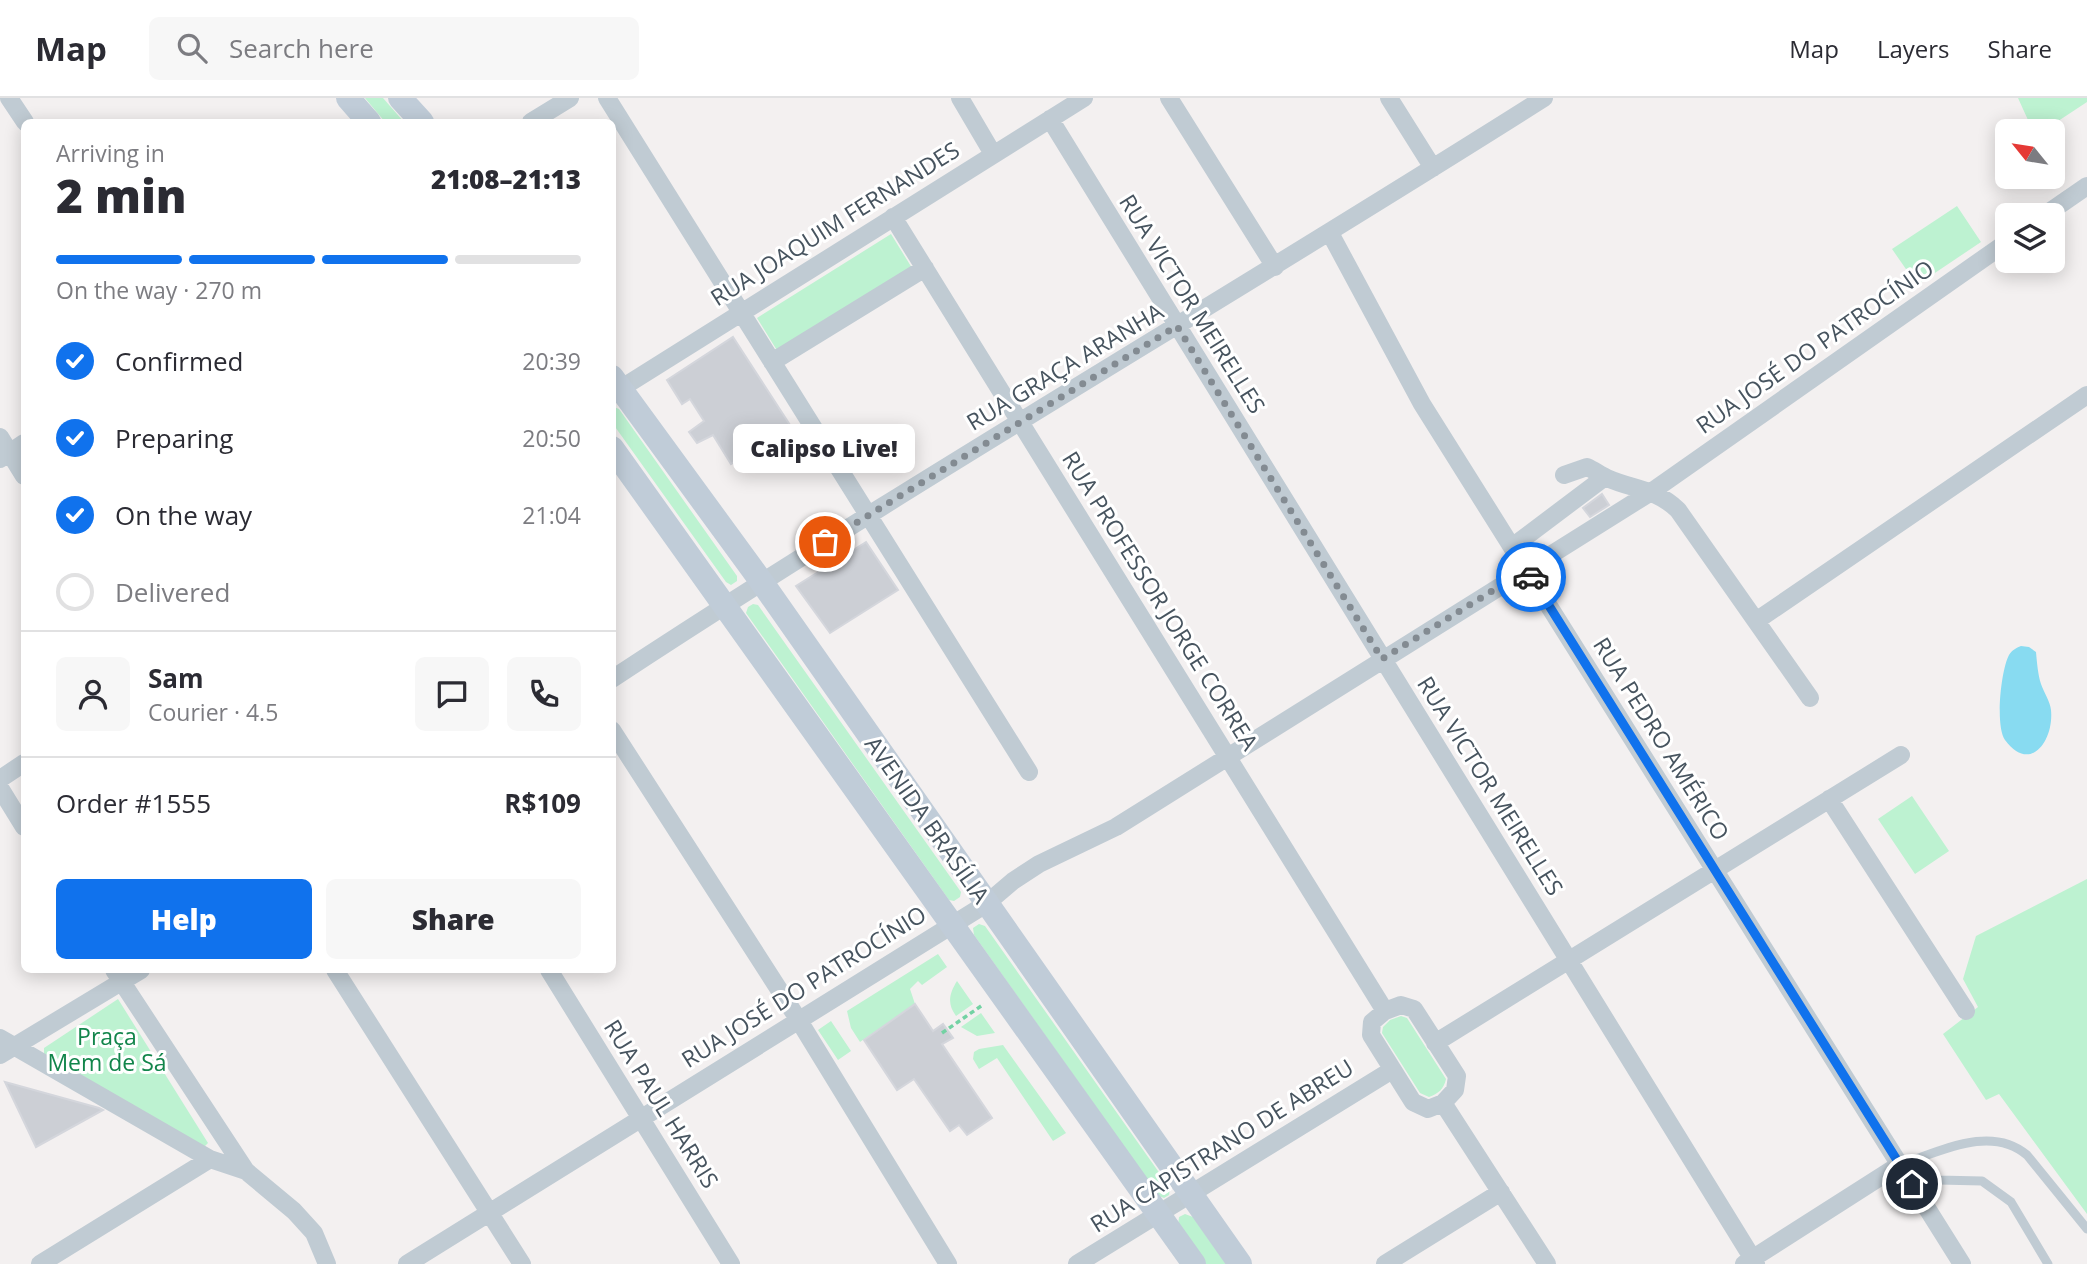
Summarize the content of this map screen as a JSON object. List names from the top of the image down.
{
  "streets": {
    "main road": ["AVENIDA BRASÍLIA"],
    "street": [
      "RUA JOAQUIM FERNANDES",
      "RUA VICTOR MEIRELLES",
      "RUA JOSÉ DO PATROCÍNIO",
      "RUA GRAÇA ARANHA",
      "RUA PROFESSOR JORGE CORREA",
      "RUA PEDRO AMÉRICO",
      "RUA PAUL HARRIS",
      "RUA CAPISTRANO DE ABREU"
    ]
  },
  "crossings": [
    ["RUA JOAQUIM FERNANDES", "RUA VICTOR MEIRELLES"],
    ["RUA JOAQUIM FERNANDES", "RUA PROFESSOR JORGE CORREA"],
    ["RUA VICTOR MEIRELLES", "RUA JOSÉ DO PATROCÍNIO"],
    ["RUA VICTOR MEIRELLES", "RUA GRAÇA ARANHA"],
    ["RUA JOSÉ DO PATROCÍNIO", "RUA PROFESSOR JORGE CORREA"],
    ["RUA JOSÉ DO PATROCÍNIO", "RUA PEDRO AMÉRICO"],
    ["RUA JOSÉ DO PATROCÍNIO", "AVENIDA BRASÍLIA"],
    ["RUA JOSÉ DO PATROCÍNIO", "RUA PAUL HARRIS"],
    ["RUA GRAÇA ARANHA", "RUA PROFESSOR JORGE CORREA"],
    ["RUA GRAÇA ARANHA", "RUA PEDRO AMÉRICO"],
    ["RUA GRAÇA ARANHA", "AVENIDA BRASÍLIA"],
    ["AVENIDA BRASÍLIA", "RUA CAPISTRANO DE ABREU"]
  ],
  "parks": ["Praça Mem de Sá"],
  "places": ["Calipso Live!"],
  "north": "top left",
  "page": {
    "header": "Map",
    "search": "Search here",
    "nav": ["Map", "Layers", "Share"],
    "heading": ["2 min", "Arriving in", "21:08–21:13"],
    "panel": [
      "Sam",
      "Courier · 4.5",
      "Order #1555",
      "R$109"
    ],
    "bar": "On the way · 270 m",
    "list": [
      ["Confirmed", "20:39"],
      ["Preparing", "20:50"],
      ["On the way", "21:04"],
      "Delivered"
    ],
    "bubble": "Calipso Live!",
    "buttons": ["Help", "Share"]
  }
}
